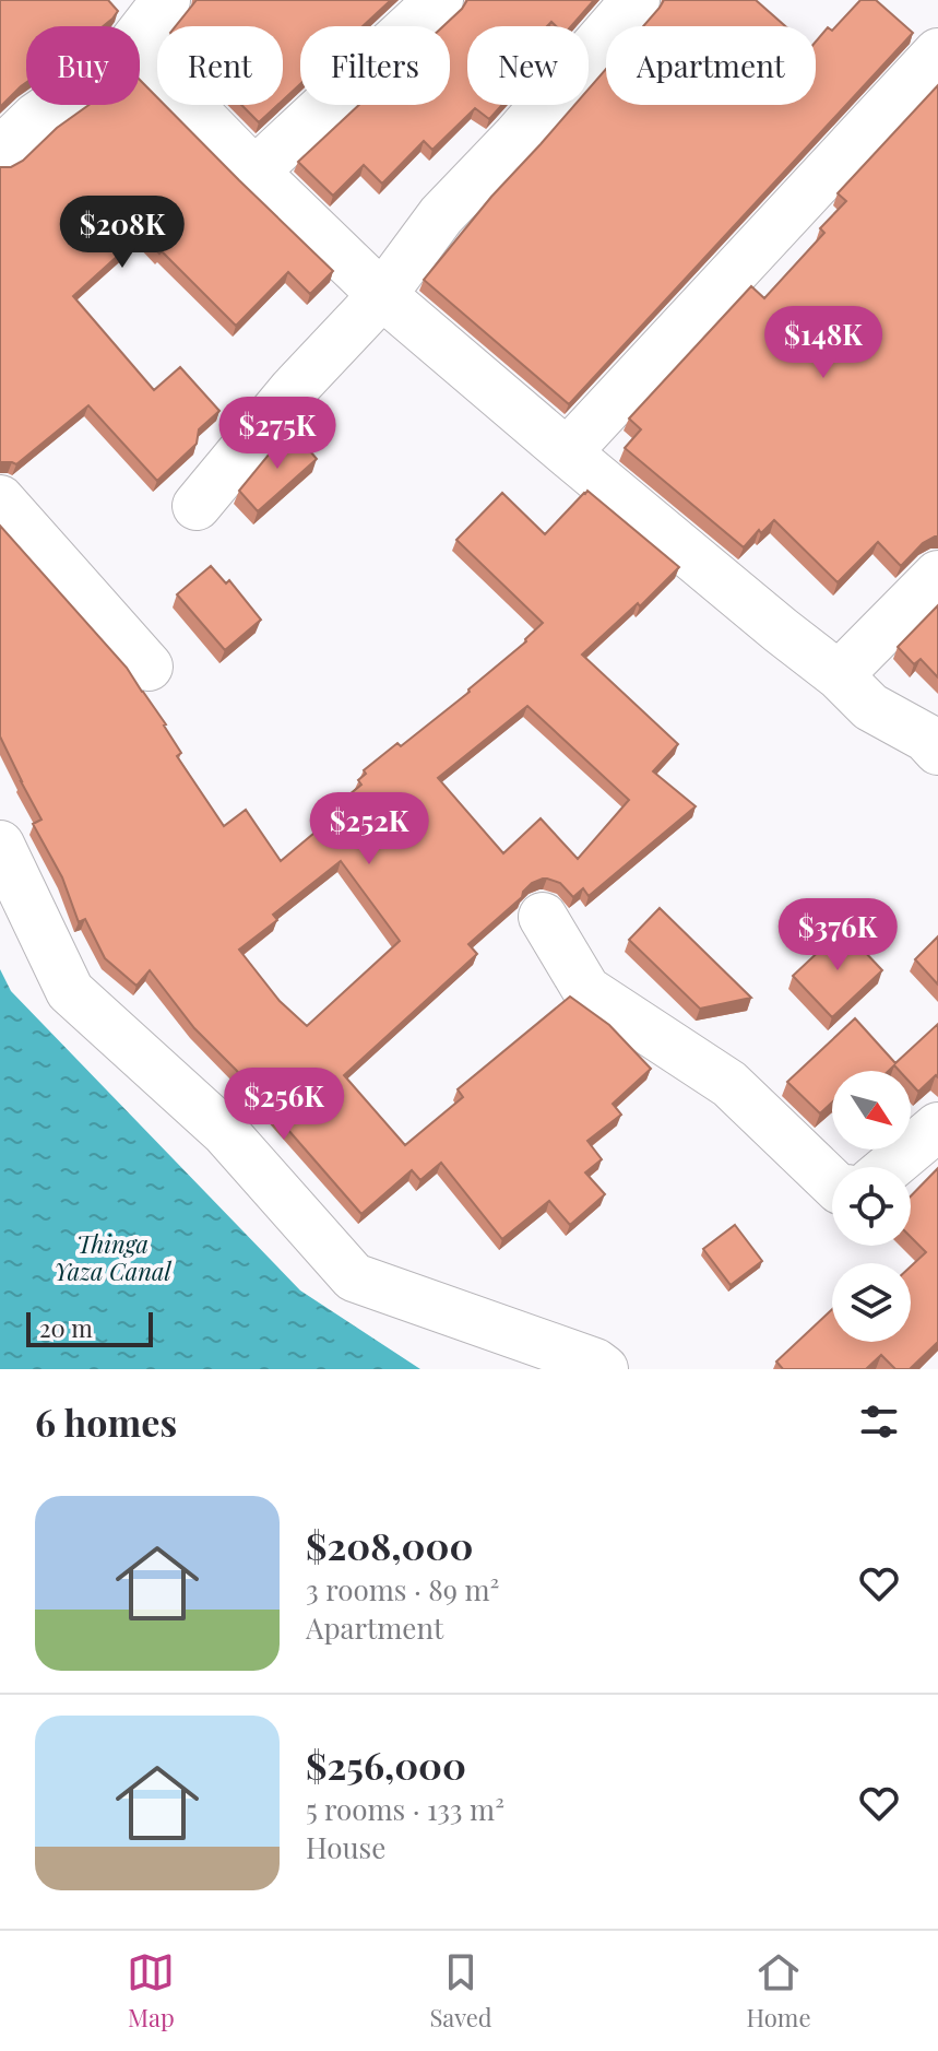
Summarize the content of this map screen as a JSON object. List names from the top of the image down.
{
  "water": ["Thinga Yaza Canal"],
  "scale_bar": "20 m",
  "north": "bottom right",
  "page": {
    "chip": [
      "Buy",
      "Rent",
      "Filters",
      "New",
      "Apartment"
    ],
    "price": [
      "$208K",
      "$148K",
      "$275K",
      "$252K",
      "$376K",
      "$256K"
    ],
    "scale": "20 m",
    "heading": "6 homes",
    "list": [
      {
        "name": "$208,000",
        "note": "3 rooms · 89 m² · Apartment"
      },
      {
        "name": "$256,000",
        "note": "5 rooms · 133 m² · House"
      }
    ],
    "tabs": ["Map", "Saved", "Home"]
  }
}
